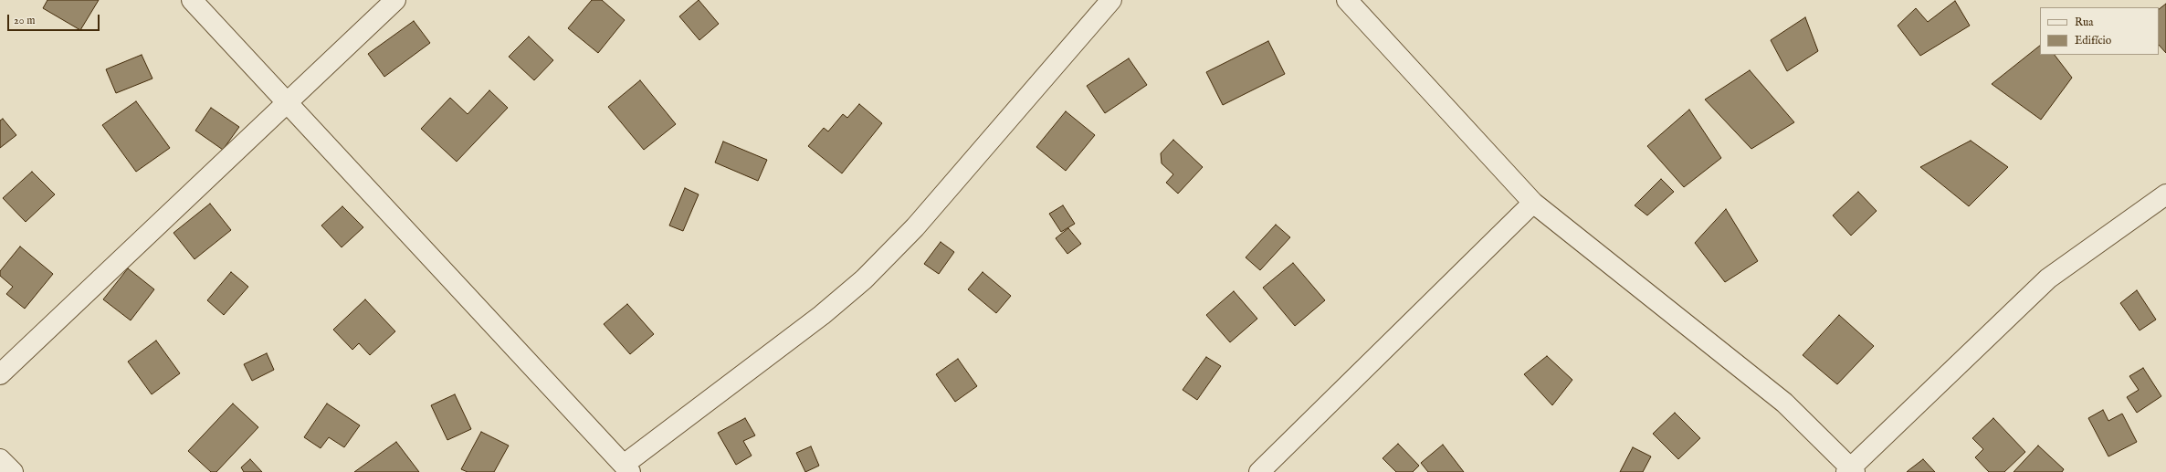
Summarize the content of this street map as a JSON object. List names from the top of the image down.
{
  "legend": ["Rua", "Edifício"],
  "scale_bar": "20 m"
}
